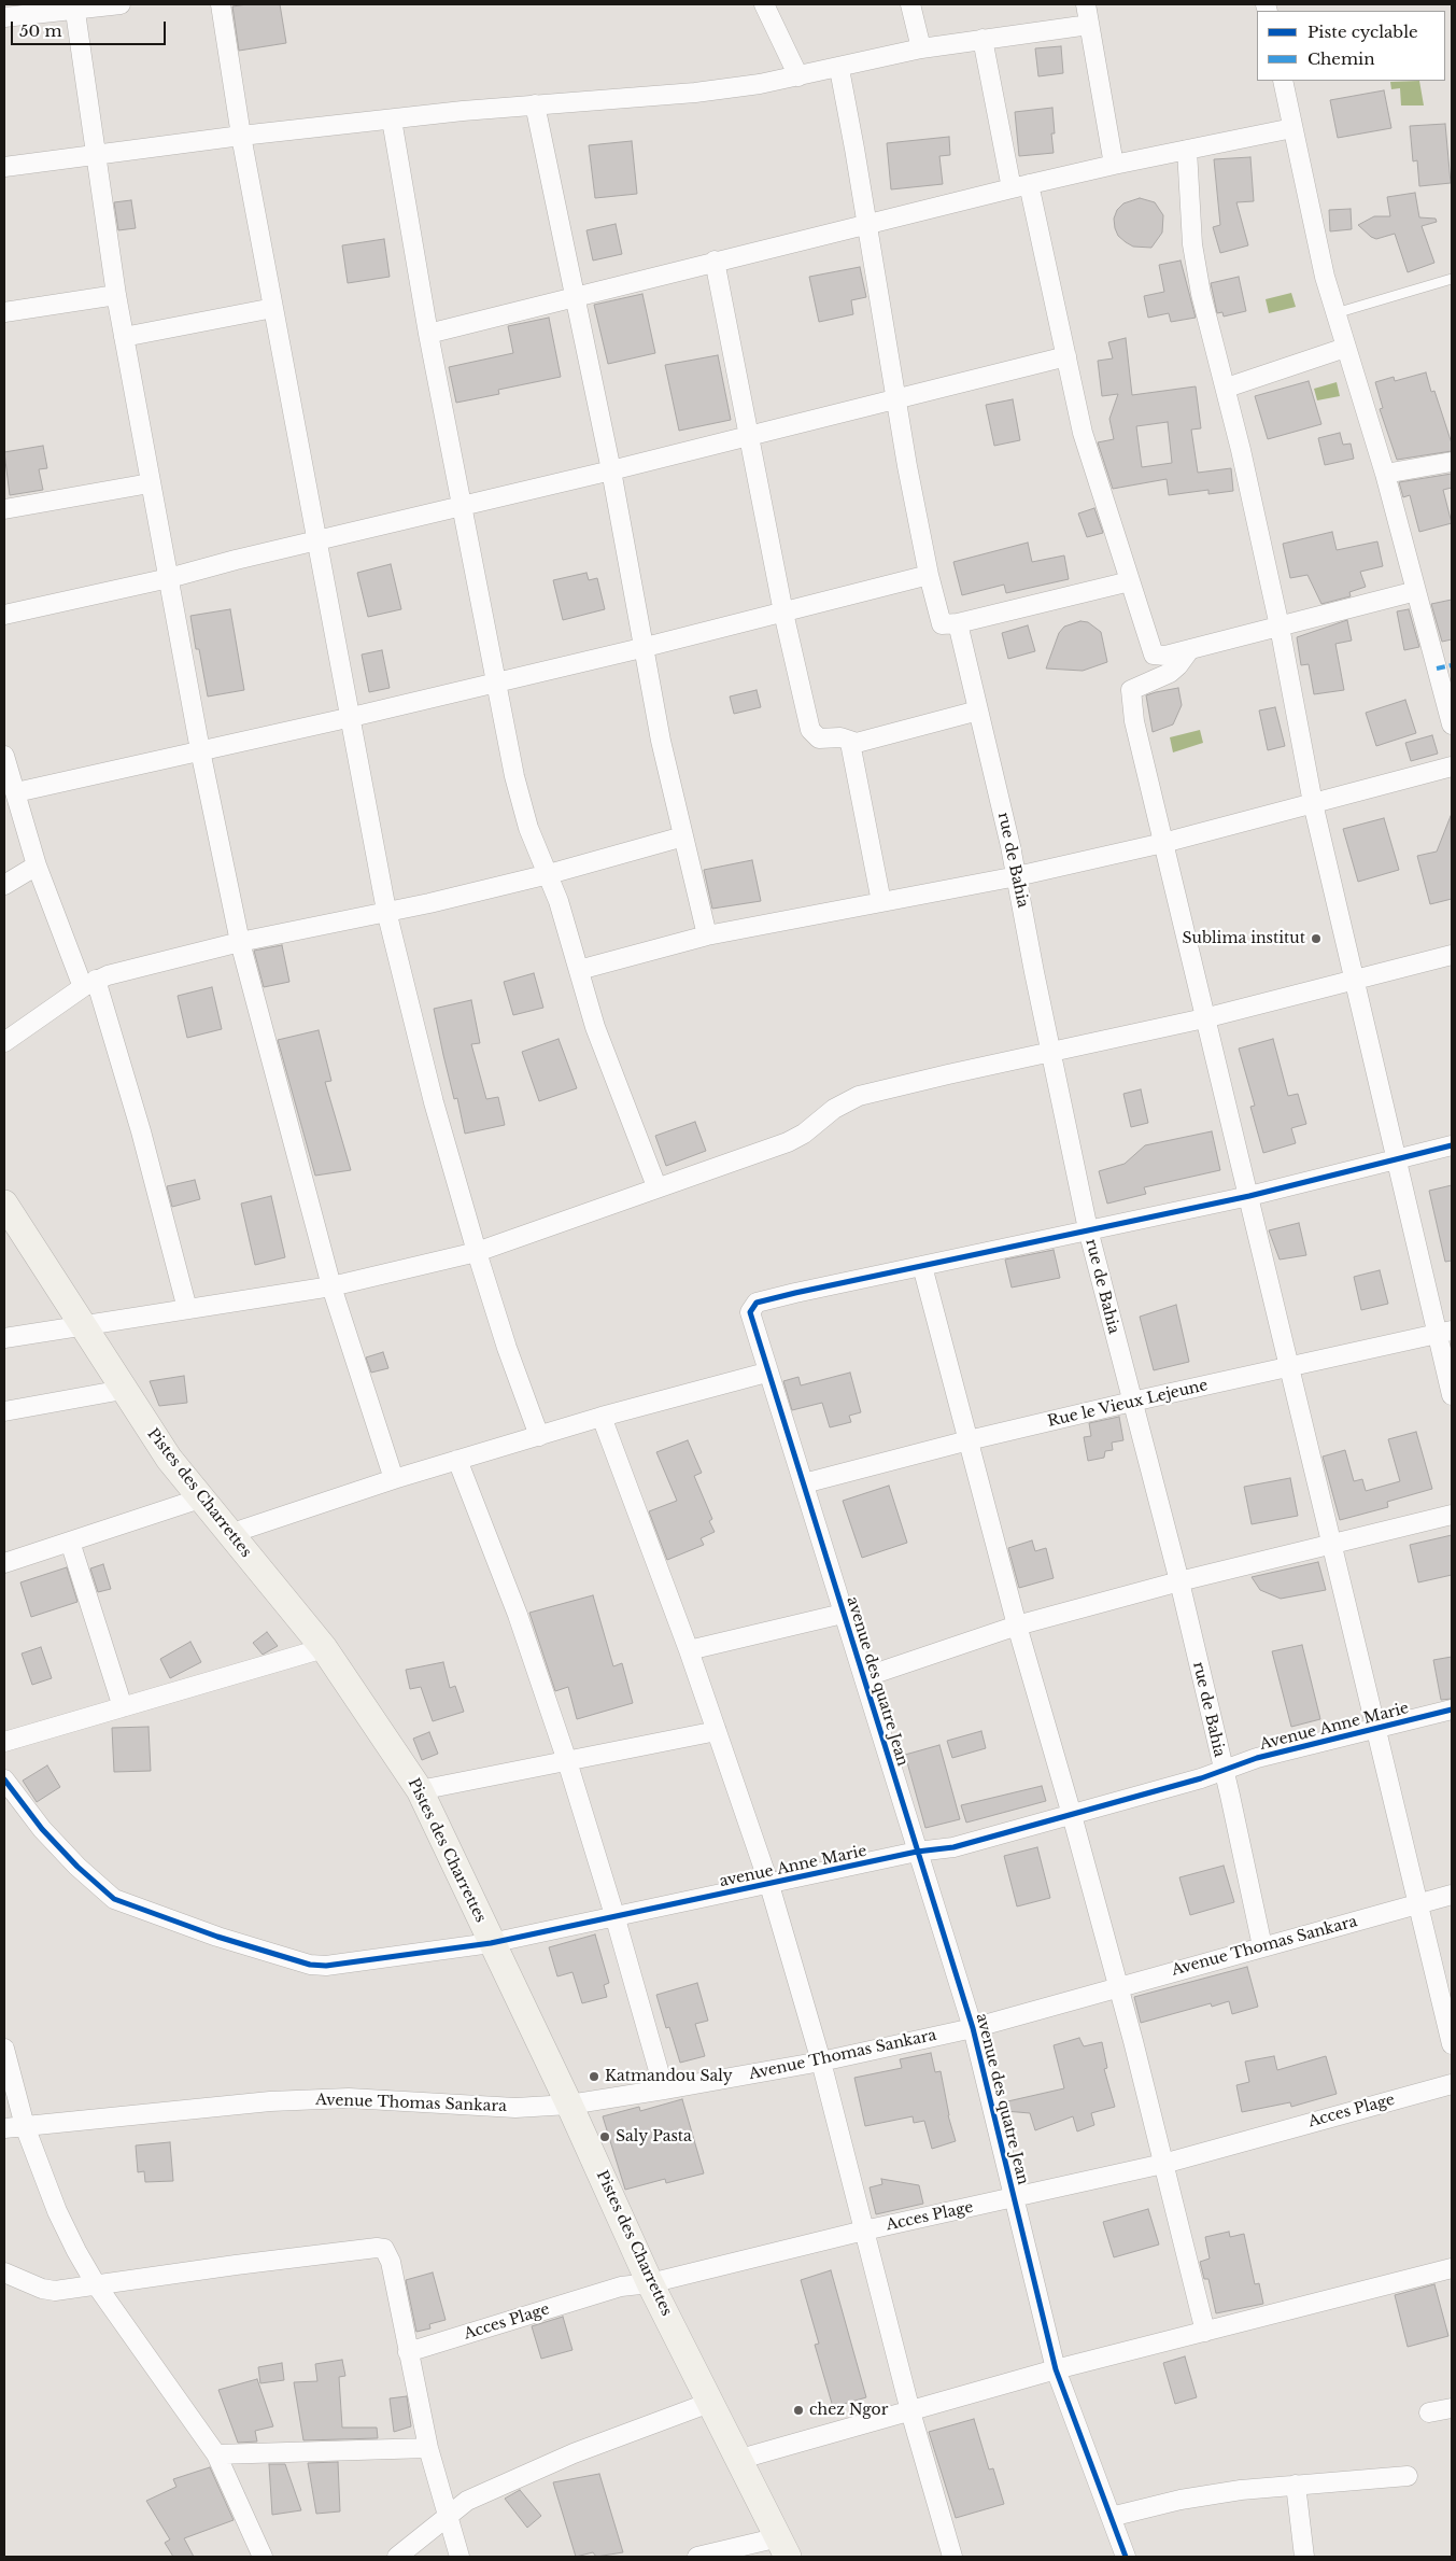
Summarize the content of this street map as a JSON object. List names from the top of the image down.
{
  "streets": {
    "main road": ["Pistes des Charrettes"],
    "street": [
      "rue de Bahia",
      "Rue le Vieux Lejeune",
      "avenue des quatre Jean",
      "Avenue Anne Marie",
      "avenue Anne Marie",
      "Avenue Thomas Sankara",
      "Acces Plage"
    ]
  },
  "crossings": [
    ["rue de Bahia", "Rue le Vieux Lejeune"],
    ["rue de Bahia", "Avenue Anne Marie"],
    ["rue de Bahia", "avenue Anne Marie"],
    ["rue de Bahia", "Avenue Thomas Sankara"],
    ["Rue le Vieux Lejeune", "avenue des quatre Jean"],
    ["Pistes des Charrettes", "avenue Anne Marie"],
    ["Pistes des Charrettes", "Avenue Thomas Sankara"],
    ["Pistes des Charrettes", "Acces Plage"],
    ["avenue des quatre Jean", "avenue Anne Marie"],
    ["avenue des quatre Jean", "Avenue Thomas Sankara"],
    ["avenue des quatre Jean", "Acces Plage"],
    ["Avenue Anne Marie", "avenue Anne Marie"]
  ],
  "places": [
    "Sublima institut",
    "Katmandou Saly",
    "Saly Pasta",
    "chez Ngor"
  ],
  "legend": ["Piste cyclable", "Chemin"],
  "scale_bar": "50 m"
}
